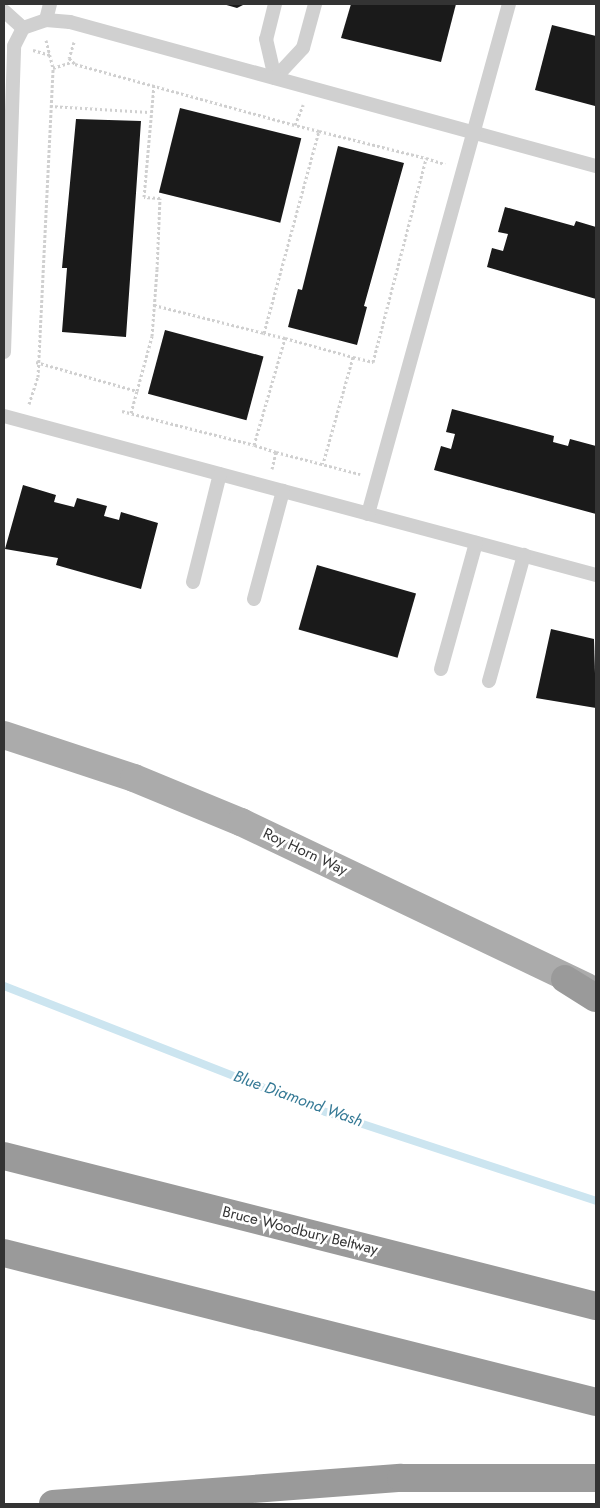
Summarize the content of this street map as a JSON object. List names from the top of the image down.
{
  "streets": {
    "highway": ["Bruce Woodbury Beltway"],
    "main road": ["Roy Horn Way"]
  },
  "water": ["Blue Diamond Wash"]
}
